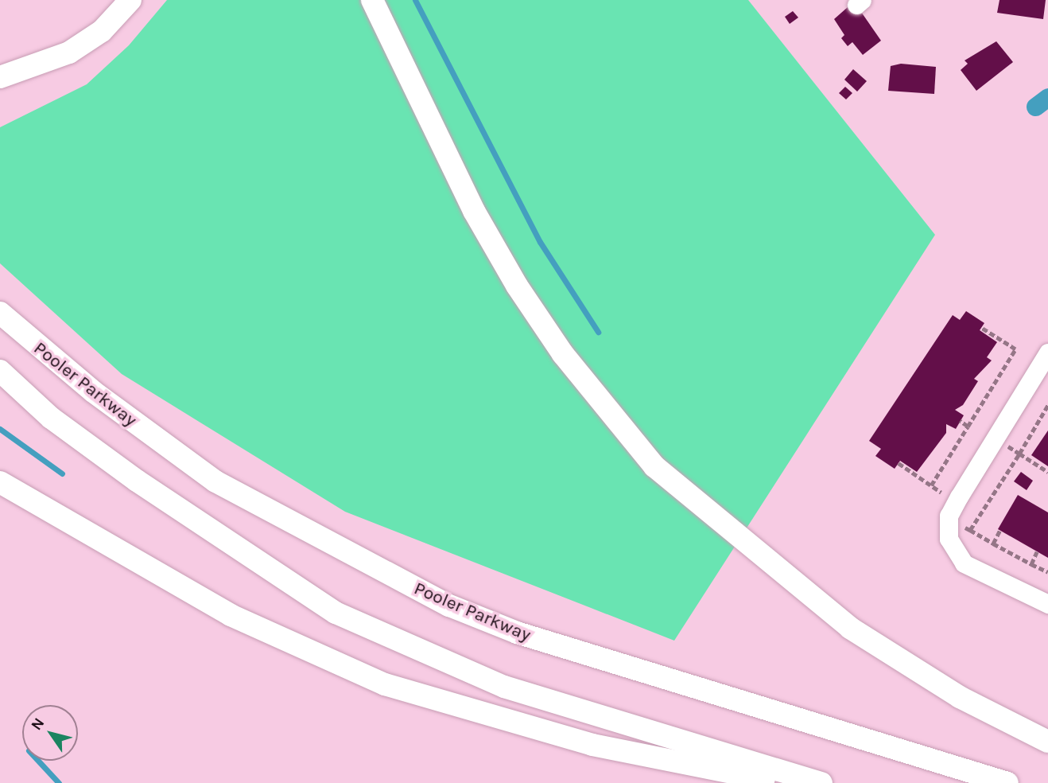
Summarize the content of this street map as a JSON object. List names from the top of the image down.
{
  "streets": {
    "main road": ["Pooler Parkway"]
  },
  "north": "top left"
}
